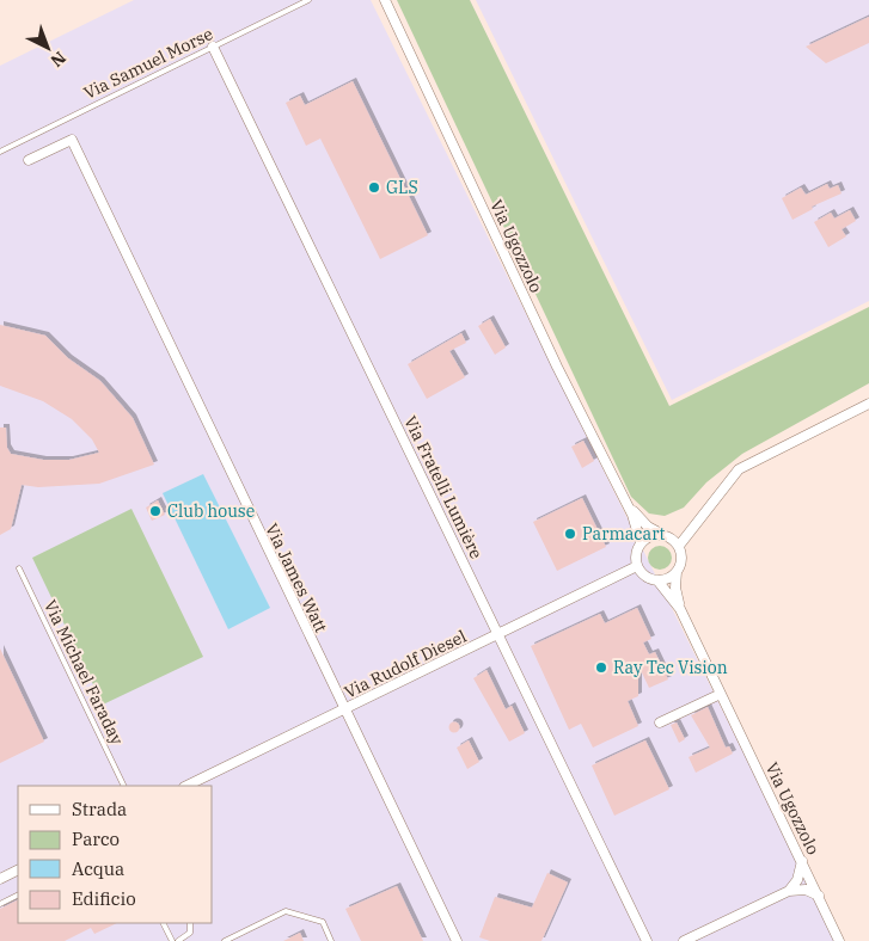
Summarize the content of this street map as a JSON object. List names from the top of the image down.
{
  "streets": {
    "street": [
      "Via Ugozzolo",
      "Via Fratelli Lumière",
      "Via James Watt",
      "Via Rudolf Diesel"
    ],
    "lane": ["Via Samuel Morse", "Via Michael Faraday"]
  },
  "crossings": [
    ["Via Samuel Morse", "Via Fratelli Lumière"],
    ["Via Ugozzolo", "Via Rudolf Diesel"],
    ["Via Fratelli Lumière", "Via Rudolf Diesel"],
    ["Via James Watt", "Via Rudolf Diesel"]
  ],
  "places": [
    "GLS",
    "Club house",
    "Parmacart",
    "Ray Tec Vision"
  ],
  "legend": [
    "Strada",
    "Parco",
    "Acqua",
    "Edificio"
  ],
  "north": "bottom right"
}
